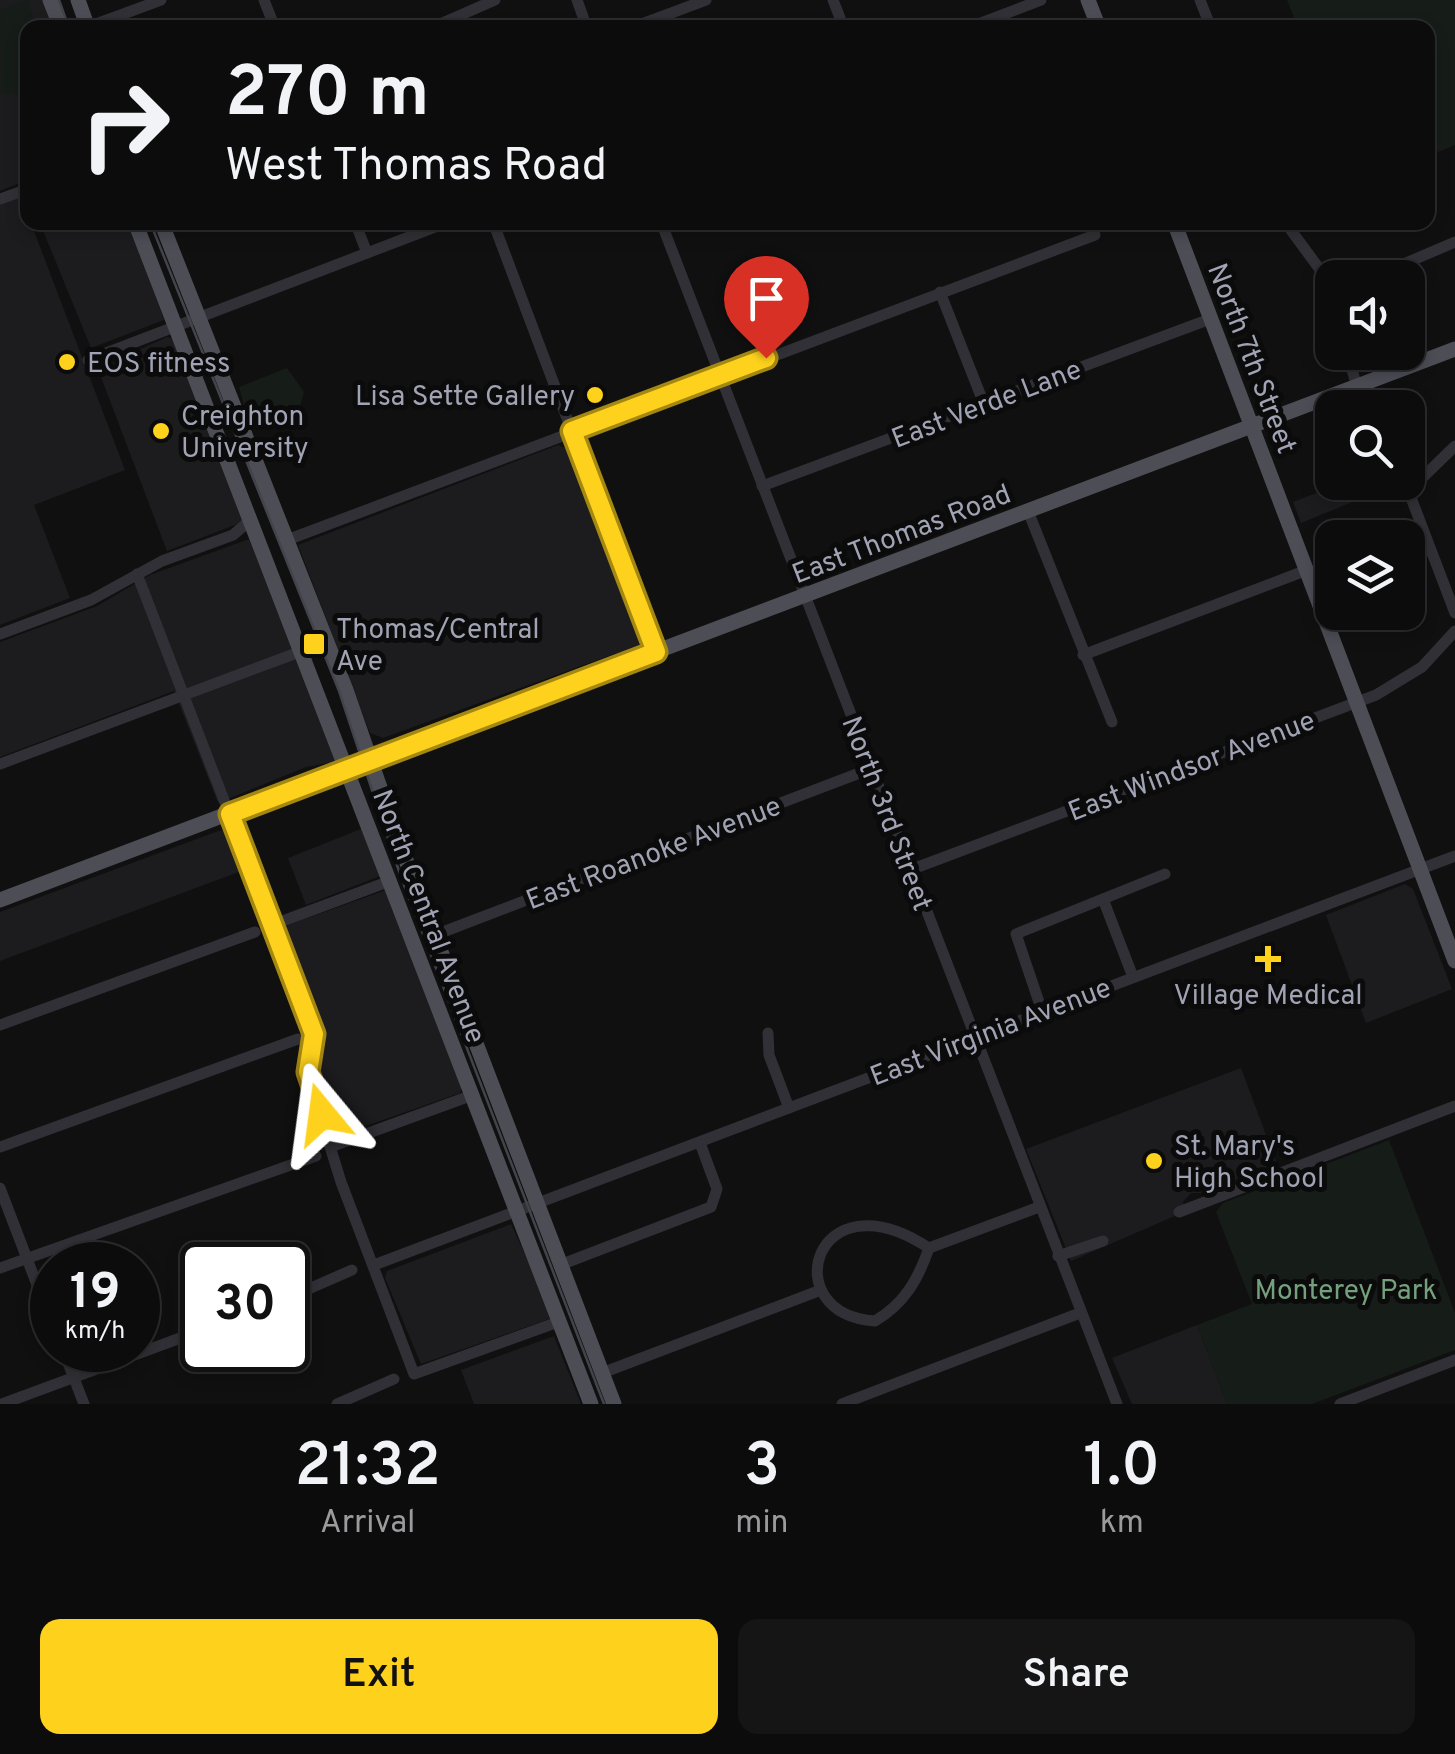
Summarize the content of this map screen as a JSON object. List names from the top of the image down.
{
  "streets": {
    "main road": ["North 7th Street", "East Thomas Road", "North Central Avenue"],
    "street": [
      "East Verde Lane",
      "East Windsor Avenue",
      "North 3rd Street",
      "East Roanoke Avenue",
      "East Virginia Avenue"
    ]
  },
  "crossings": [
    ["North 7th Street", "East Verde Lane"],
    ["North 7th Street", "East Thomas Road"],
    ["North 7th Street", "East Windsor Avenue"],
    ["North 7th Street", "East Virginia Avenue"],
    ["East Verde Lane", "North 3rd Street"],
    ["East Thomas Road", "North 3rd Street"],
    ["East Thomas Road", "North Central Avenue"],
    ["East Windsor Avenue", "North 3rd Street"],
    ["North 3rd Street", "East Roanoke Avenue"],
    ["North 3rd Street", "East Virginia Avenue"],
    ["East Roanoke Avenue", "North Central Avenue"],
    ["North Central Avenue", "East Virginia Avenue"]
  ],
  "parks": ["Monterey Park"],
  "places": {
    "other": [
      "EOS fitness",
      "Lisa Sette Gallery",
      "Creighton University",
      "St. Mary's High School"
    ],
    "transit": ["Thomas/Central Ave"],
    "health": ["Village Medical"]
  },
  "page": {
    "turn": ["270 m", "West Thomas Road"],
    "speed": "19 km/h",
    "limit": "30",
    "eta": [
      "21:32",
      "Arrival",
      "3",
      "min",
      "1.0",
      "km"
    ],
    "buttons": ["Exit", "Share"]
  }
}
